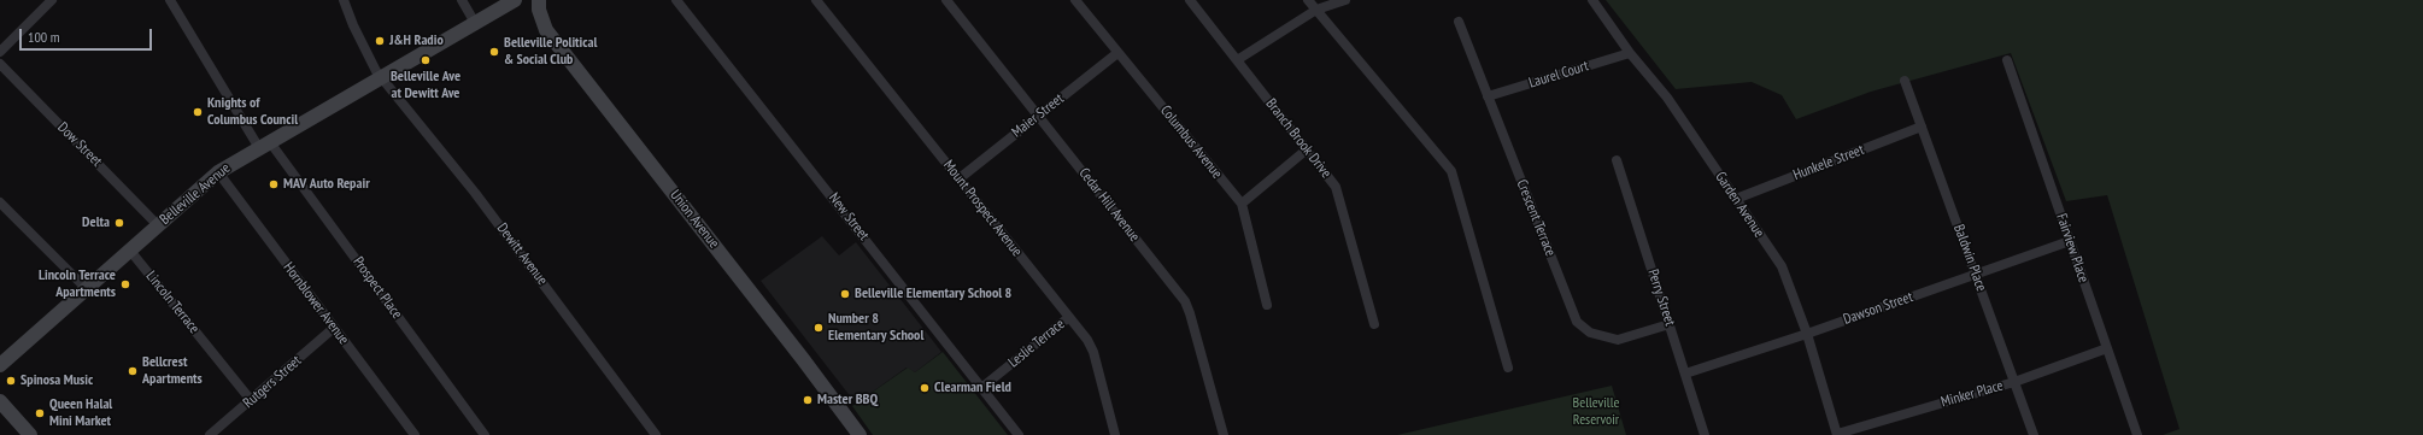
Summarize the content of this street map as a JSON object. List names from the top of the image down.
{
  "streets": {
    "main road": ["Belleville Avenue", "Union Avenue"],
    "street": [
      "Laurel Court",
      "Maier Street",
      "Branch Brook Drive",
      "Columbus Avenue",
      "Dow Street",
      "Hunkele Street",
      "Cedar Hill Avenue",
      "Garden Avenue",
      "Mount Prospect Avenue",
      "New Street",
      "Crescent Terrace",
      "Fairview Place",
      "Dewitt Avenue",
      "Baldwin Place",
      "Prospect Place",
      "Perry Street",
      "Lincoln Terrace",
      "Hornblower Avenue",
      "Dawson Street",
      "Leslie Terrace",
      "Rutgers Street",
      "Minker Place"
    ]
  },
  "crossings": [
    ["Laurel Court", "Garden Avenue"],
    ["Laurel Court", "Crescent Terrace"],
    ["Maier Street", "Columbus Avenue"],
    ["Maier Street", "Cedar Hill Avenue"],
    ["Maier Street", "Mount Prospect Avenue"],
    ["Dow Street", "Belleville Avenue"],
    ["Hunkele Street", "Garden Avenue"],
    ["Hunkele Street", "Baldwin Place"],
    ["Belleville Avenue", "Dewitt Avenue"],
    ["Belleville Avenue", "Prospect Place"],
    ["Belleville Avenue", "Lincoln Terrace"],
    ["Belleville Avenue", "Hornblower Avenue"],
    ["Garden Avenue", "Dawson Street"],
    ["Garden Avenue", "Minker Place"],
    ["Mount Prospect Avenue", "Leslie Terrace"],
    ["New Street", "Leslie Terrace"],
    ["Crescent Terrace", "Perry Street"],
    ["Fairview Place", "Dawson Street"],
    ["Fairview Place", "Minker Place"],
    ["Baldwin Place", "Dawson Street"],
    ["Baldwin Place", "Minker Place"],
    ["Perry Street", "Dawson Street"],
    ["Lincoln Terrace", "Rutgers Street"],
    ["Hornblower Avenue", "Rutgers Street"]
  ],
  "parks": ["Belleville Reservoir"],
  "places": [
    "J&H Radio",
    "Belleville Political & Social Club",
    "Belleville Ave at Dewitt Ave",
    "Knights of Columbus Council",
    "MAV Auto Repair",
    "Delta",
    "Lincoln Terrace Apartments",
    "Belleville Elementary School 8",
    "Number 8 Elementary School",
    "Bellcrest Apartments",
    "Spinosa Music",
    "Clearman Field",
    "Master BBQ",
    "Queen Halal Mini Market"
  ],
  "scale_bar": "100 m"
}
